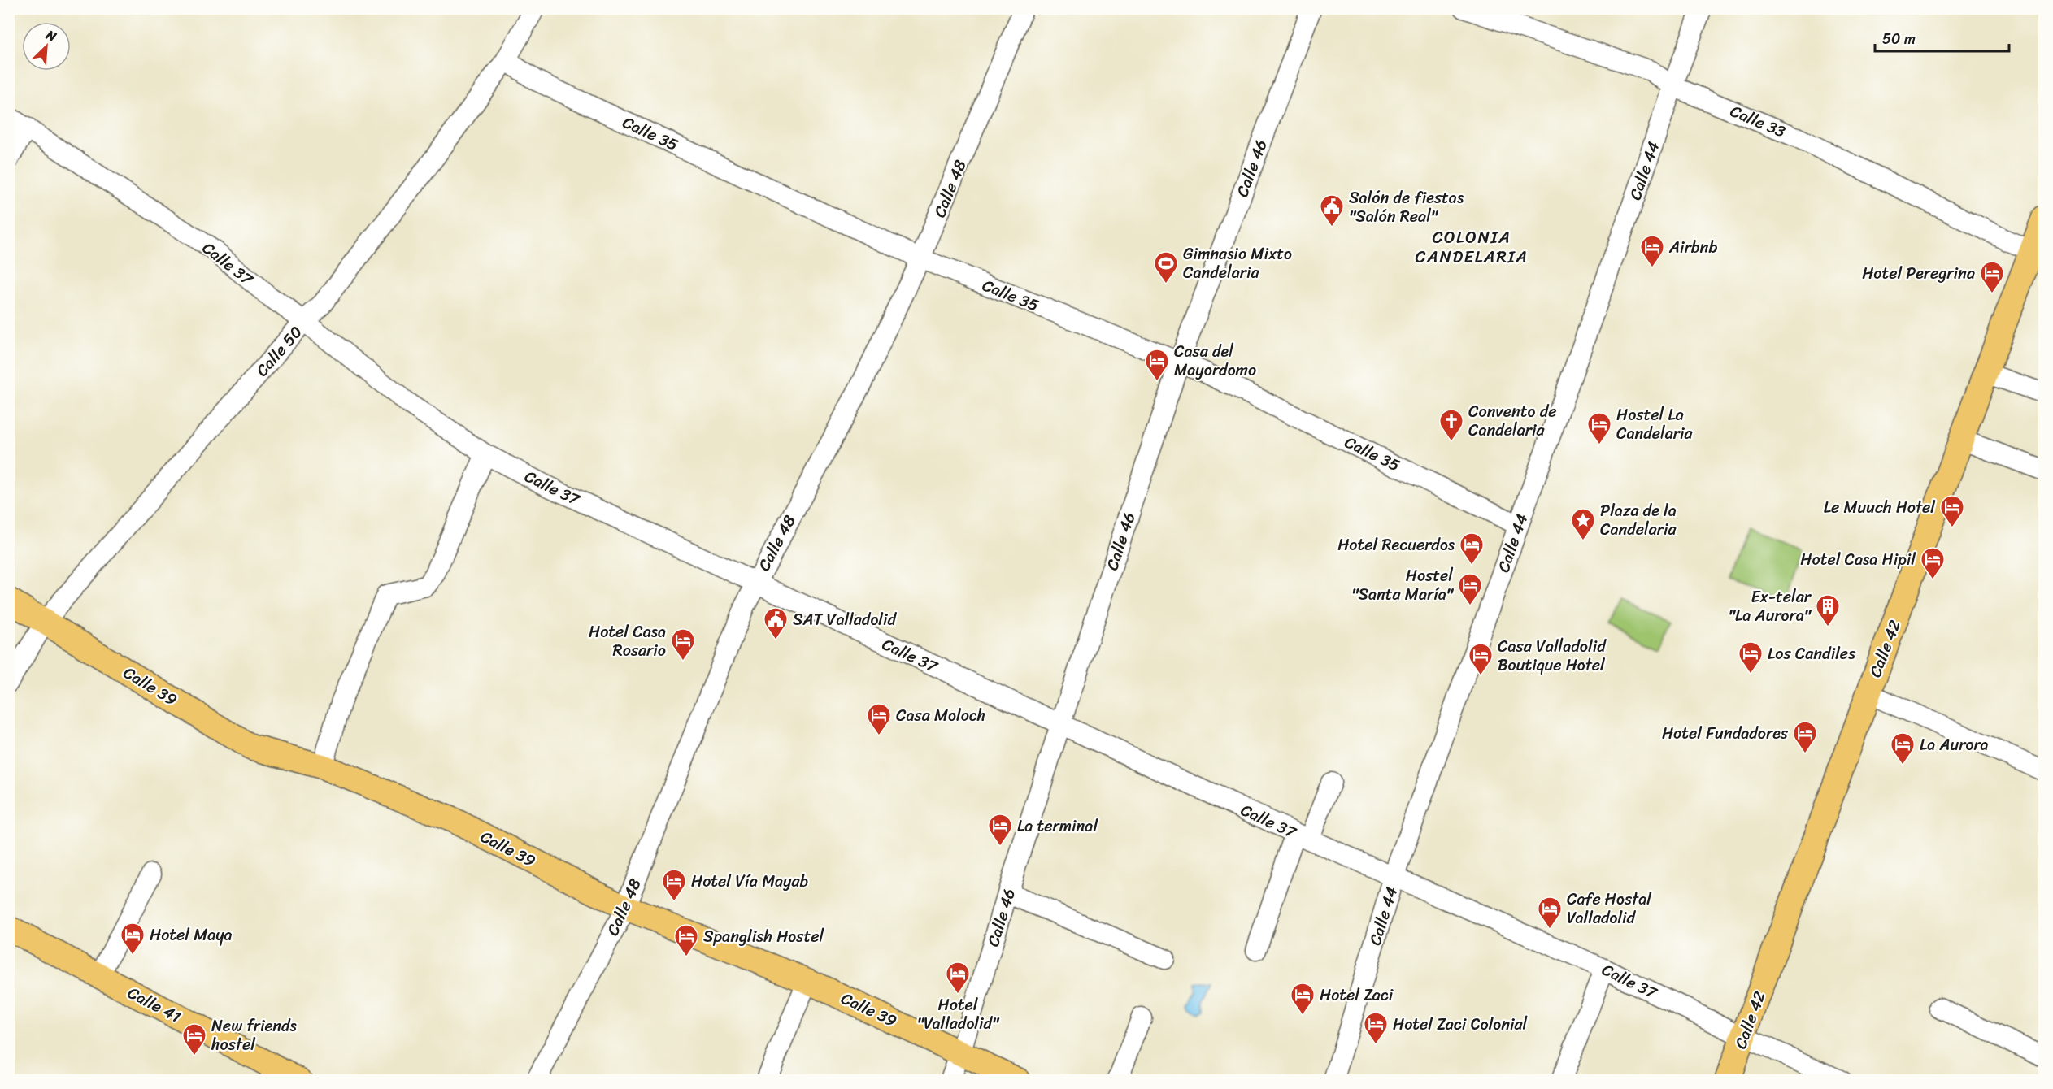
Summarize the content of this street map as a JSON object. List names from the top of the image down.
{
  "streets": {
    "main road": ["Calle 42", "Calle 39", "Calle 41"],
    "street": [
      "Calle 33",
      "Calle 35",
      "Calle 46",
      "Calle 44",
      "Calle 48",
      "Calle 37",
      "Calle 50"
    ]
  },
  "crossings": [
    ["Calle 33", "Calle 44"],
    ["Calle 33", "Calle 42"],
    ["Calle 35", "Calle 46"],
    ["Calle 35", "Calle 44"],
    ["Calle 35", "Calle 48"],
    ["Calle 35", "Calle 50"],
    ["Calle 46", "Calle 37"],
    ["Calle 46", "Calle 39"],
    ["Calle 44", "Calle 37"],
    ["Calle 48", "Calle 37"],
    ["Calle 48", "Calle 39"],
    ["Calle 37", "Calle 50"],
    ["Calle 37", "Calle 42"],
    ["Calle 50", "Calle 39"]
  ],
  "districts": ["COLONIA CANDELARIA"],
  "places": {
    "public building": ["Salón de fiestas \"Salón Real\"", "SAT Valladolid"],
    "hotel": [
      "Airbnb",
      "Hotel Peregrina",
      "Casa del Mayordomo",
      "Hostel La Candelaria",
      "Le Muuch Hotel",
      "Hotel Recuerdos",
      "Hotel Casa Hipil",
      "Hostel \"Santa María\"",
      "Hotel Casa Rosario",
      "Los Candiles",
      "Casa Valladolid Boutique Hotel",
      "Casa Moloch",
      "Hotel Fundadores",
      "La Aurora",
      "La terminal",
      "Hotel Vía Mayab",
      "Cafe Hostal Valladolid",
      "Hotel Maya",
      "Spanglish Hostel",
      "Hotel \"Valladolid\"",
      "Hotel Zaci",
      "Hotel Zaci Colonial",
      "New friends hostel"
    ],
    "sports": ["Gimnasio Mixto Candelaria"],
    "church": ["Convento de Candelaria"],
    "place": ["Plaza de la Candelaria"],
    "building": ["Ex-telar \"La Aurora\""]
  },
  "scale_bar": "50 m",
  "north": "top right"
}
